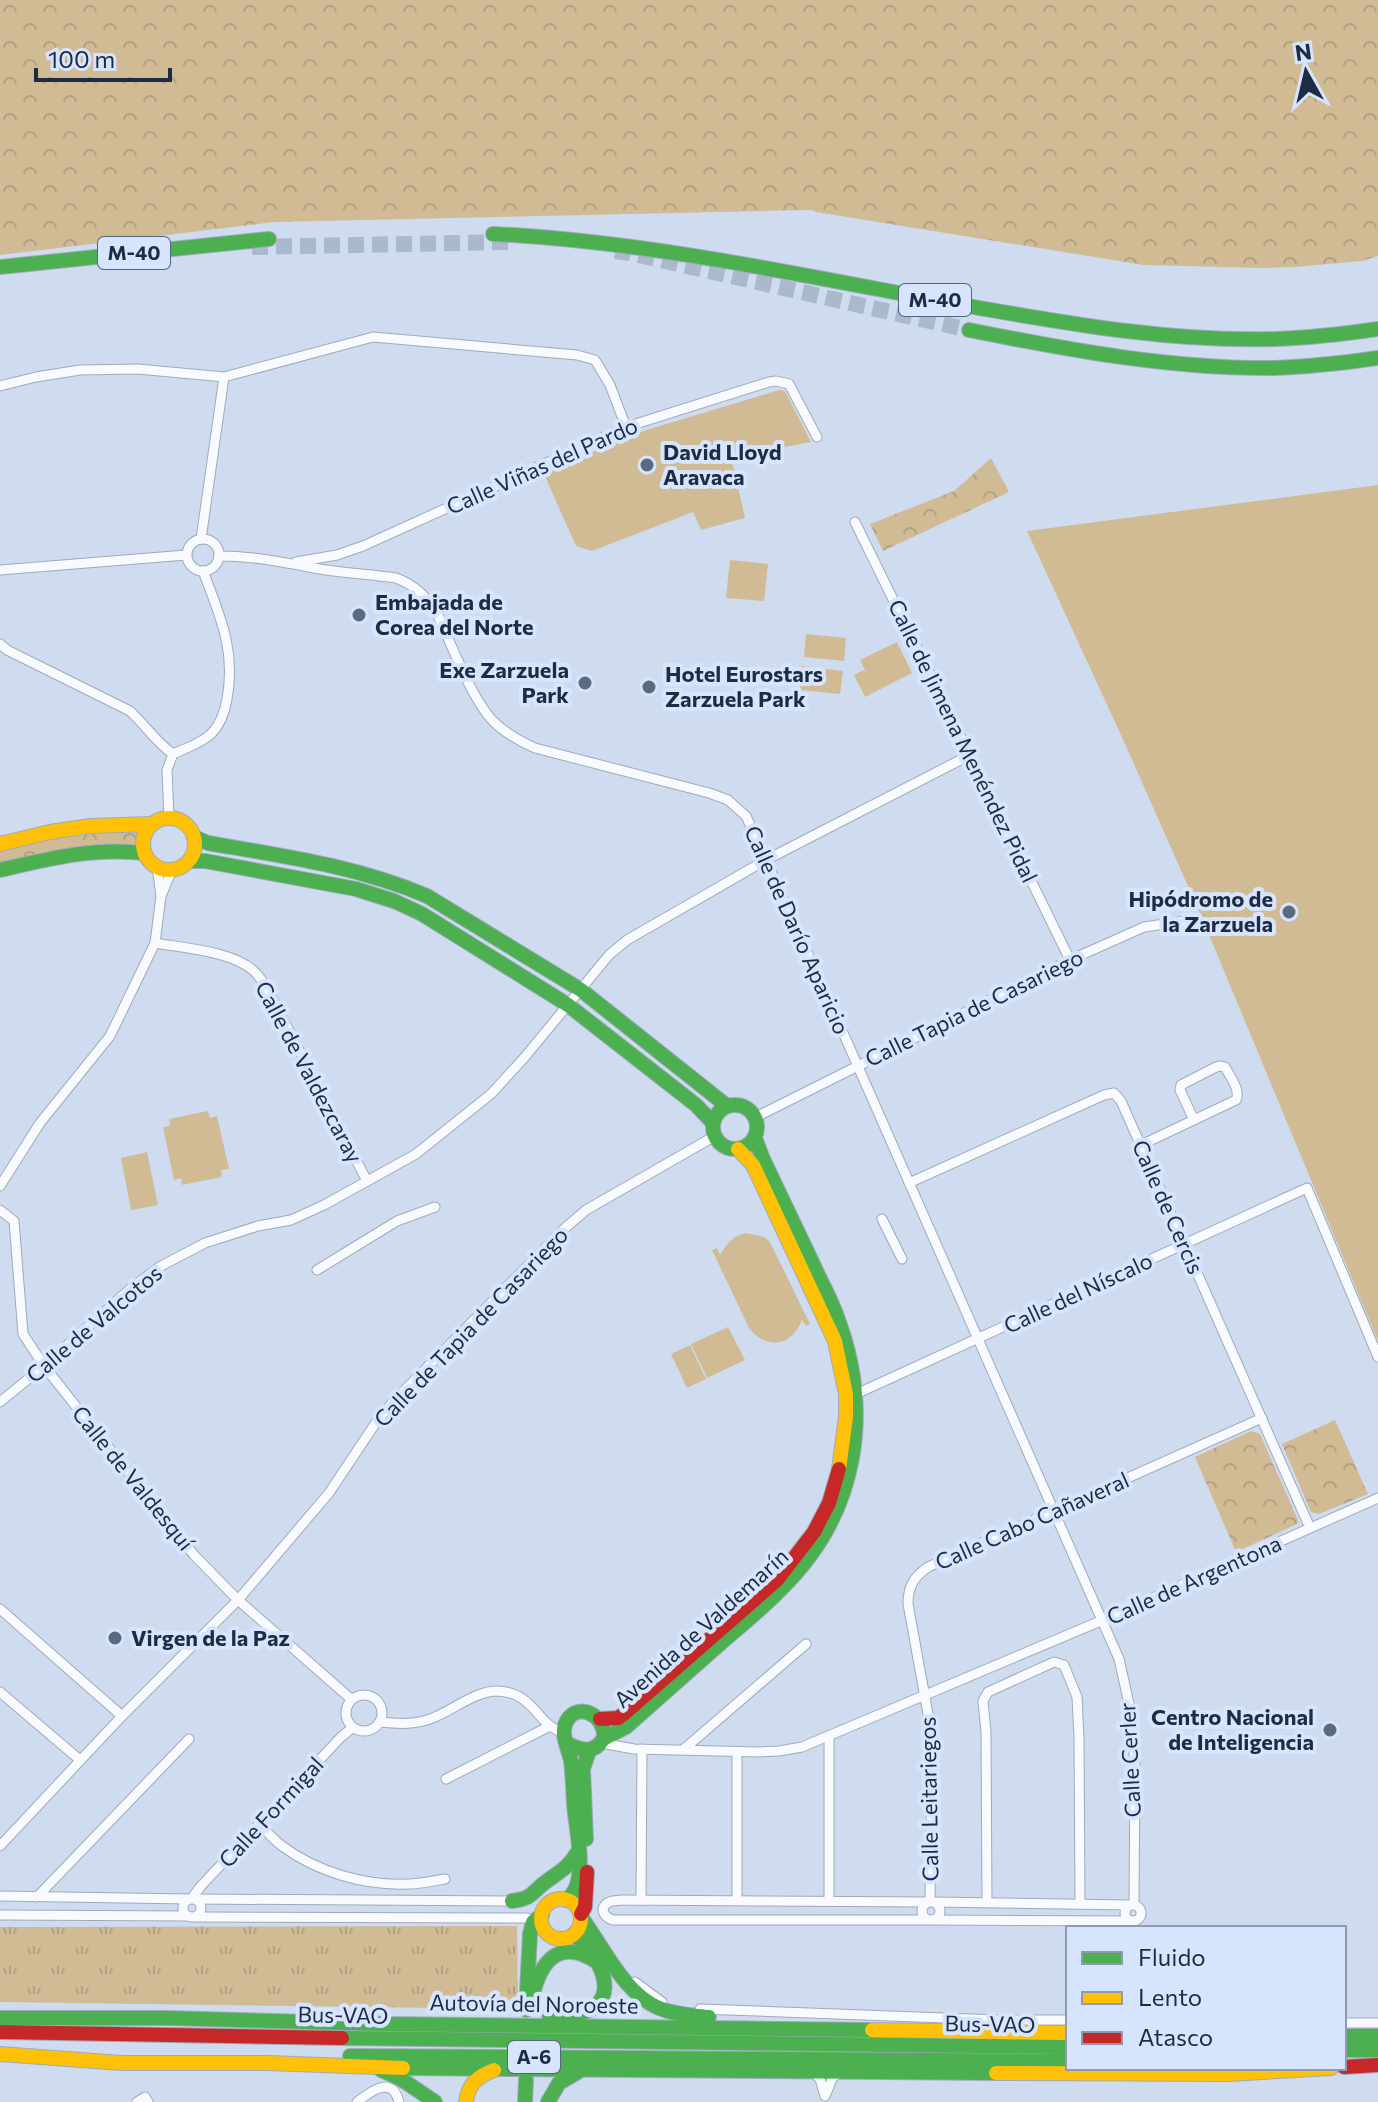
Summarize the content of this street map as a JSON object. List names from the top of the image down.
{
  "streets": {
    "main road": [
      "M-40",
      "Avenida de Valdemarín",
      "Autovía del Noroeste",
      "Bus-VAO",
      "A-6"
    ],
    "street": [
      "Calle Viñas del Pardo",
      "Calle de Jimena Menéndez Pidal",
      "Calle de Darío Aparicio",
      "Calle Tapia de Casariego",
      "Calle de Valdezcaray",
      "Calle de Cercis",
      "Calle del Níscalo",
      "Calle de Valcotos",
      "Calle de Tapia de Casariego",
      "Calle de Valdesquí",
      "Calle Cabo Cañaveral",
      "Calle de Argentona",
      "Calle Cerler",
      "Calle Leitariegos",
      "Calle Formigal"
    ]
  },
  "crossings": [
    ["Calle Viñas del Pardo", "Calle de Darío Aparicio"],
    ["Calle de Jimena Menéndez Pidal", "Calle Tapia de Casariego"],
    ["Calle de Jimena Menéndez Pidal", "Calle de Valcotos"],
    ["Calle de Darío Aparicio", "Calle Tapia de Casariego"],
    ["Calle de Darío Aparicio", "Calle de Cercis"],
    ["Calle de Darío Aparicio", "Calle del Níscalo"],
    ["Calle de Darío Aparicio", "Calle de Valcotos"],
    ["Calle de Darío Aparicio", "Calle Cabo Cañaveral"],
    ["Calle de Darío Aparicio", "Calle de Argentona"],
    ["Calle de Darío Aparicio", "Calle Cerler"],
    ["Calle Tapia de Casariego", "Calle de Tapia de Casariego"],
    ["Calle Tapia de Casariego", "Avenida de Valdemarín"],
    ["Calle de Valdezcaray", "Calle de Valcotos"],
    ["Calle de Cercis", "Calle del Níscalo"],
    ["Calle de Cercis", "Calle Cabo Cañaveral"],
    ["Calle de Cercis", "Calle de Argentona"],
    ["Calle del Níscalo", "Avenida de Valdemarín"],
    ["Calle de Valcotos", "Calle de Valdesquí"],
    ["Calle de Tapia de Casariego", "Calle de Valdesquí"],
    ["Calle de Tapia de Casariego", "Avenida de Valdemarín"],
    ["Calle de Valdesquí", "Calle Formigal"],
    ["Calle Cabo Cañaveral", "Calle de Argentona"],
    ["Calle Cabo Cañaveral", "Calle Leitariegos"],
    ["Calle de Argentona", "Avenida de Valdemarín"],
    ["Calle de Argentona", "Calle Cerler"],
    ["Calle de Argentona", "Calle Leitariegos"],
    ["Calle Cerler", "Calle Leitariegos"]
  ],
  "places": [
    "David Lloyd Aravaca",
    "Embajada de Corea del Norte",
    "Exe Zarzuela Park",
    "Hotel Eurostars Zarzuela Park",
    "Hipódromo de la Zarzuela",
    "Virgen de la Paz",
    "Centro Nacional de Inteligencia"
  ],
  "legend": ["Fluido", "Lento", "Atasco"],
  "scale_bar": "100 m",
  "north": "top"
}
